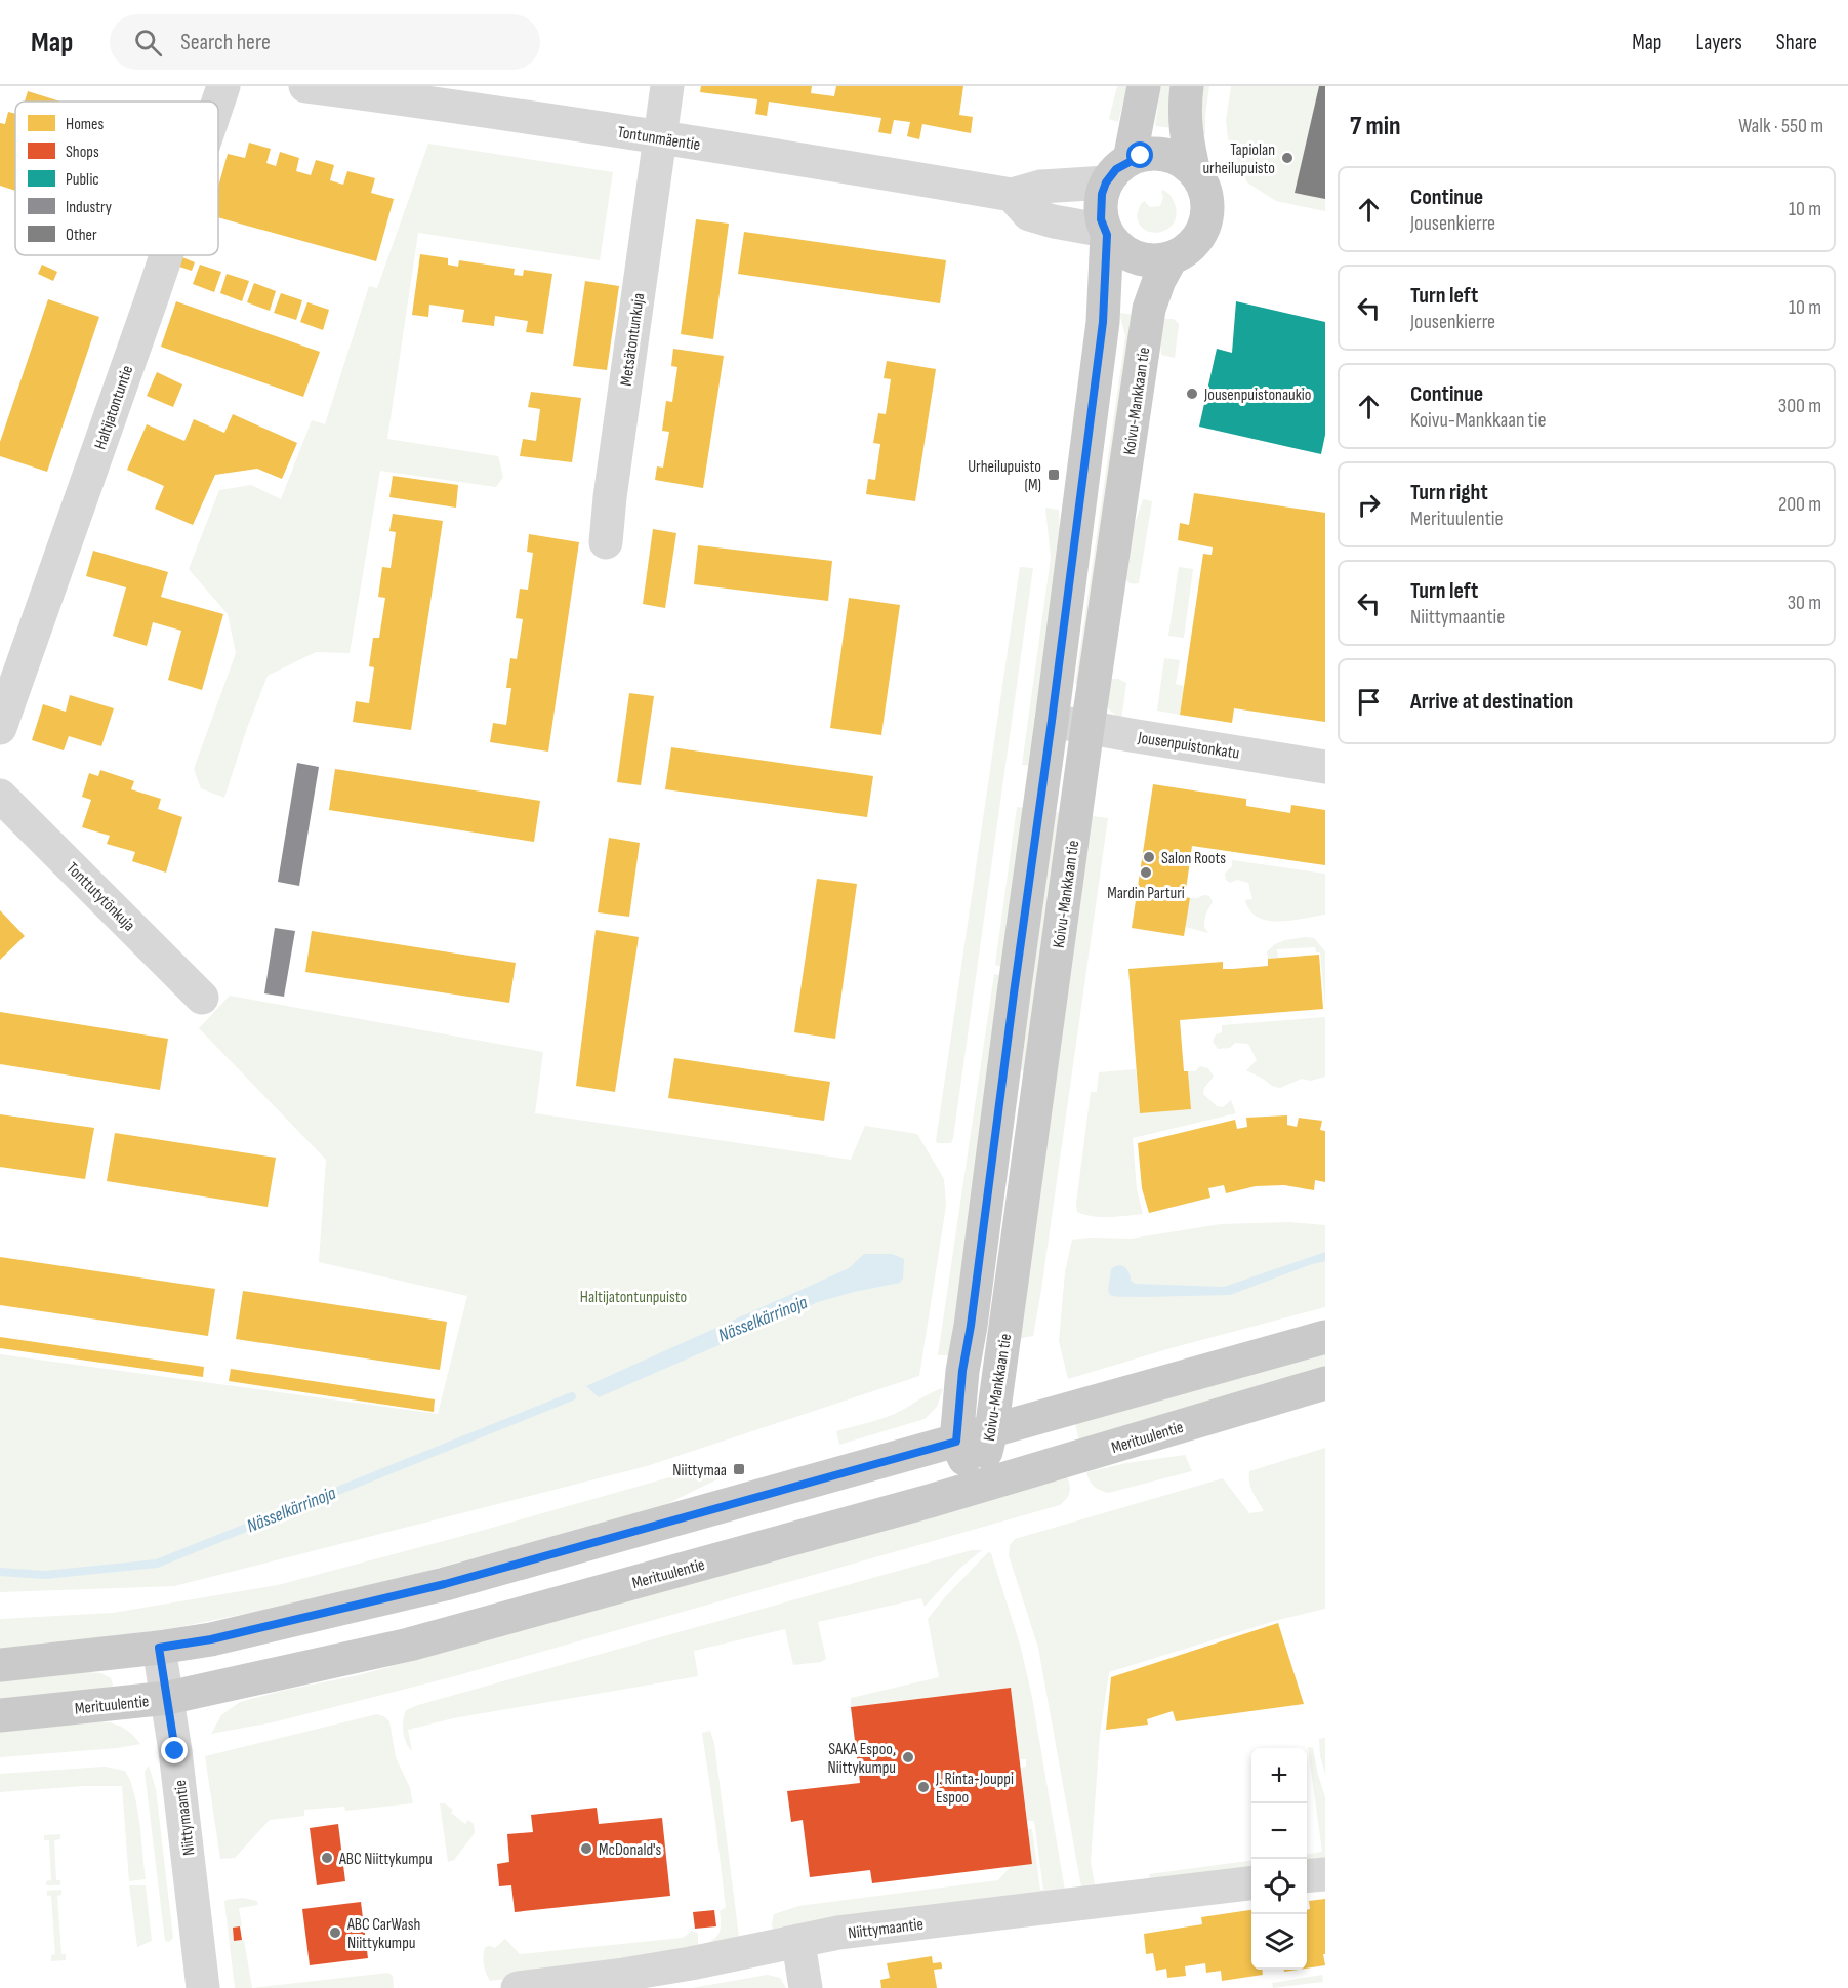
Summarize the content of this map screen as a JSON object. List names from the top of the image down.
{
  "streets": {
    "main road": ["Koivu-Mankkaan tie", "Merituulentie"],
    "street": [
      "Tontunmäentie",
      "Metsätontunkuja",
      "Haltijatontuntie",
      "Jousenpuistonkatu",
      "Tonttutytönkuja",
      "Niittymaantie"
    ]
  },
  "crossings": [
    ["Tontunmäentie", "Metsätontunkuja"],
    ["Tontunmäentie", "Koivu-Mankkaan tie"],
    ["Koivu-Mankkaan tie", "Jousenpuistonkatu"],
    ["Koivu-Mankkaan tie", "Merituulentie"],
    ["Merituulentie", "Niittymaantie"]
  ],
  "water": ["Nässelkärrinoja"],
  "parks": ["Haltijatontunpuisto"],
  "places": {
    "other": [
      "Tapiolan urheilupuisto",
      "Jousenpuistonaukio",
      "Salon Roots",
      "Mardin Parturi",
      "SAKA Espoo, Niittykumpu",
      "J. Rinta-Jouppi Espoo",
      "McDonald's",
      "ABC Niittykumpu",
      "ABC CarWash Niittykumpu"
    ],
    "transit": ["Urheilupuisto (M)", "Niittymaa"]
  },
  "legend": [
    "Homes",
    "Shops",
    "Public",
    "Industry",
    "Other"
  ],
  "page": {
    "header": "Map",
    "search": "Search here",
    "nav": ["Map", "Layers", "Share"],
    "heading": ["7 min", "Walk · 550 m"],
    "list": [
      ["Continue", "Jousenkierre", "10 m"],
      ["Turn left", "Jousenkierre", "10 m"],
      ["Continue", "Koivu-Mankkaan tie", "300 m"],
      ["Turn right", "Merituulentie", "200 m"],
      ["Turn left", "Niittymaantie", "30 m"],
      "Arrive at destination"
    ],
    "map_buttons": ["+", "−"]
  }
}
